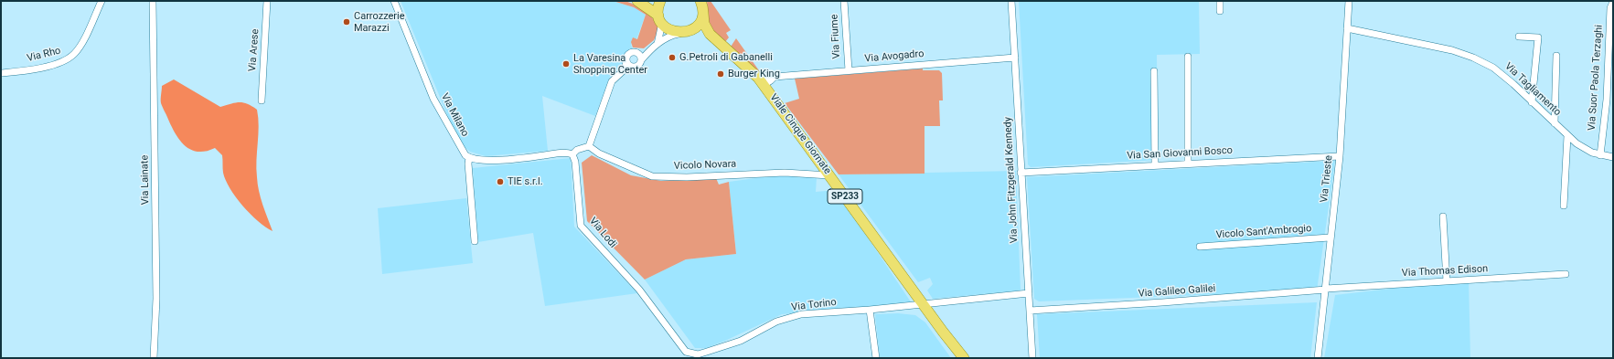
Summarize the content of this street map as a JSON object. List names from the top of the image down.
{
  "streets": {
    "main road": ["Viale Cinque Giornate", "SP233"],
    "street": [
      "Via Fiume",
      "Via Arese",
      "Via Rho",
      "Via Avogadro",
      "Via Suor Paola Terzaghi",
      "Via Tagliamento",
      "Via Milano",
      "Via San Giovanni Bosco",
      "Vicolo Novara",
      "Via Trieste",
      "Via Lainate",
      "Via John Fitzgerald Kennedy",
      "Vicolo Sant'Ambrogio",
      "Via Lodi",
      "Via Thomas Edison",
      "Via Galileo Galilei",
      "Via Torino"
    ]
  },
  "crossings": [
    ["Via Fiume", "Via Avogadro"],
    ["Via Avogadro", "Viale Cinque Giornate"],
    ["Via Avogadro", "Via John Fitzgerald Kennedy"],
    ["Via Suor Paola Terzaghi", "Via Tagliamento"],
    ["Via Tagliamento", "Via Trieste"],
    ["Viale Cinque Giornate", "Vicolo Novara"],
    ["Viale Cinque Giornate", "SP233"],
    ["Viale Cinque Giornate", "Via Torino"],
    ["Via San Giovanni Bosco", "Via Trieste"],
    ["Via San Giovanni Bosco", "Via John Fitzgerald Kennedy"],
    ["Via Trieste", "Vicolo Sant'Ambrogio"],
    ["Via Trieste", "Via Thomas Edison"],
    ["Via Trieste", "Via Galileo Galilei"],
    ["Via John Fitzgerald Kennedy", "Via Galileo Galilei"],
    ["Via John Fitzgerald Kennedy", "Via Torino"],
    ["Via Lodi", "Via Torino"],
    ["Via Thomas Edison", "Via Galileo Galilei"]
  ],
  "places": [
    "Carrozzerie Marazzi",
    "G.Petroli di Gabanelli",
    "La Varesina Shopping Center",
    "Burger King",
    "TIE s.r.l."
  ]
}
